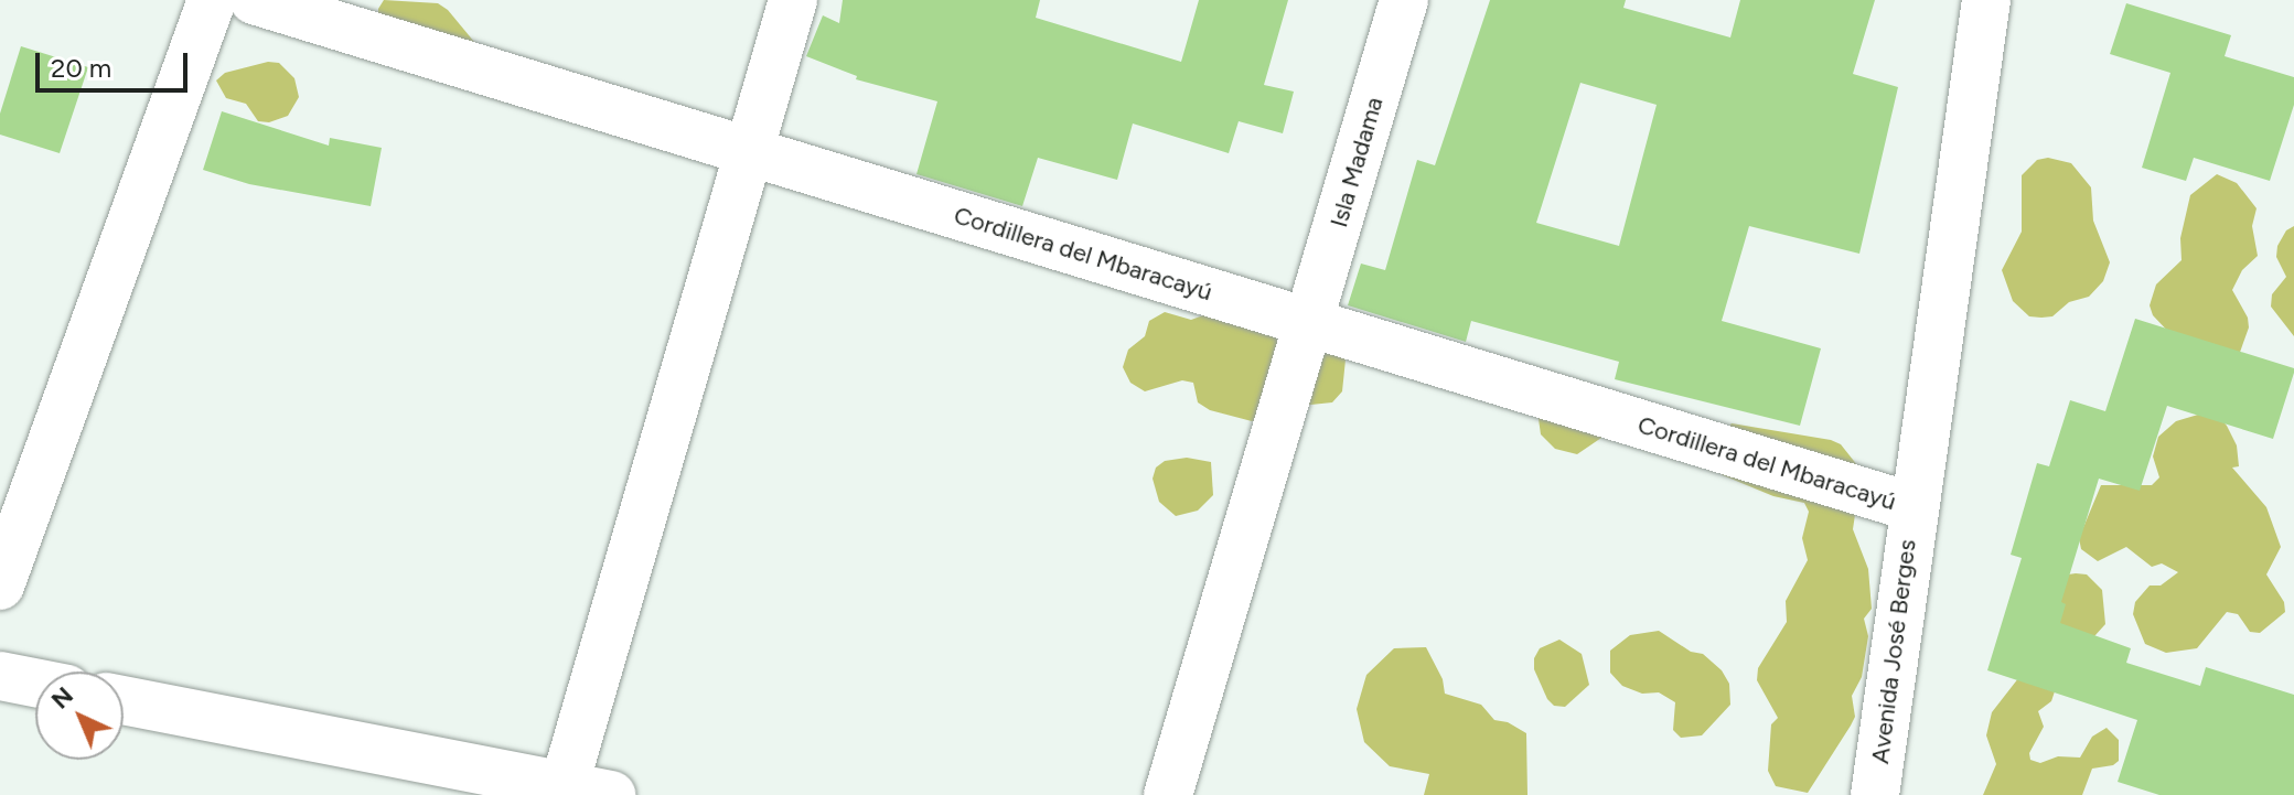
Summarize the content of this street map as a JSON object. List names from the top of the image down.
{
  "streets": {
    "street": ["Isla Madama", "Cordillera del Mbaracayú", "Avenida José Berges"]
  },
  "crossings": [
    ["Isla Madama", "Cordillera del Mbaracayú"],
    ["Cordillera del Mbaracayú", "Avenida José Berges"]
  ],
  "scale_bar": "20 m",
  "north": "top left"
}
